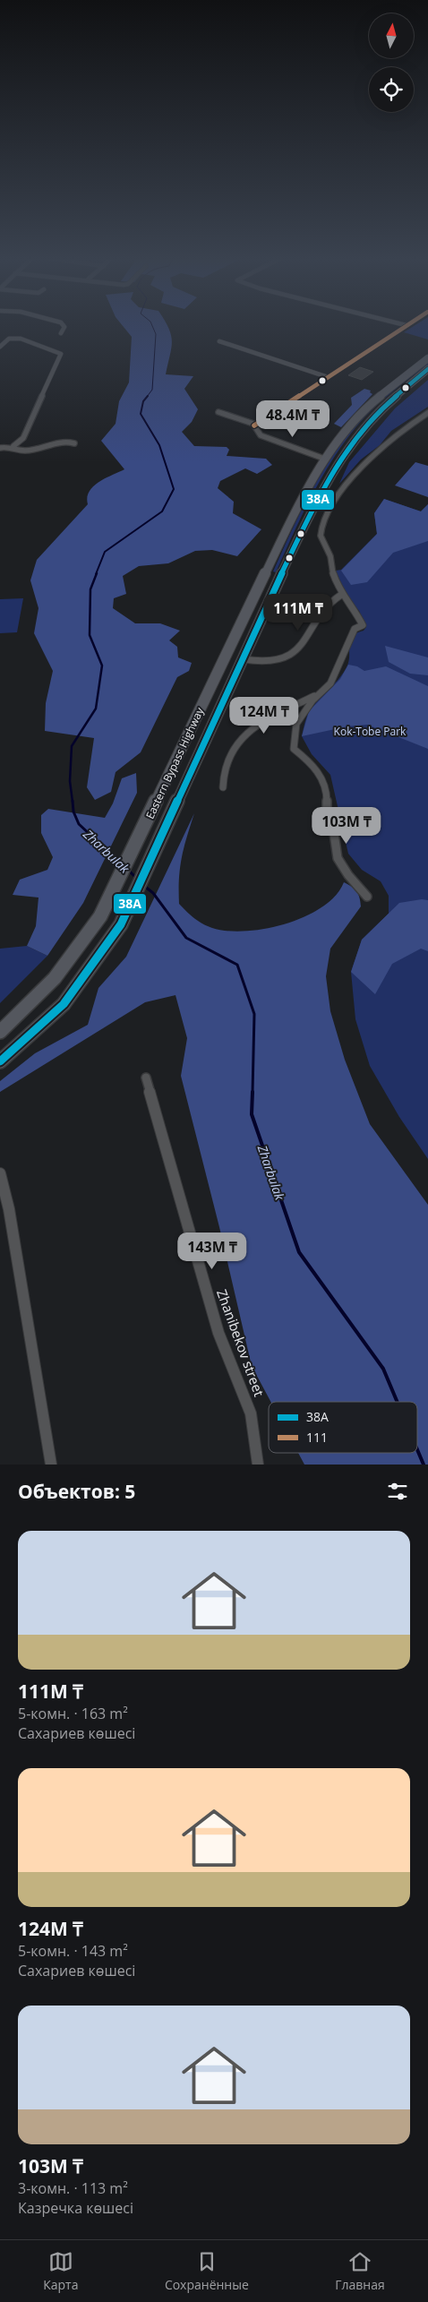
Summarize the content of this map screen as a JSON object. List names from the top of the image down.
{
  "streets": {
    "main road": ["Eastern Bypass Highway"],
    "street": ["Zhanibekov street"]
  },
  "water": ["Zharbulak"],
  "parks": ["Kok-Tobe Park"],
  "lines": ["transit line 111", "transit line 38А"],
  "legend": ["38А", "111"],
  "north": "top",
  "page": {
    "price": [
      "48.4M ₸",
      "111M ₸",
      "124M ₸",
      "103M ₸",
      "143M ₸"
    ],
    "heading": "Объектов: 5",
    "list": [
      {
        "name": "111M ₸",
        "note": "5-комн. · 163 m² · Сахариев көшесі"
      },
      {
        "name": "124M ₸",
        "note": "5-комн. · 143 m² · Сахариев көшесі"
      },
      {
        "name": "103M ₸",
        "note": "3-комн. · 113 m² · Казречка көшесі"
      }
    ],
    "tabs": ["Карта", "Сохранённые", "Главная"]
  }
}
